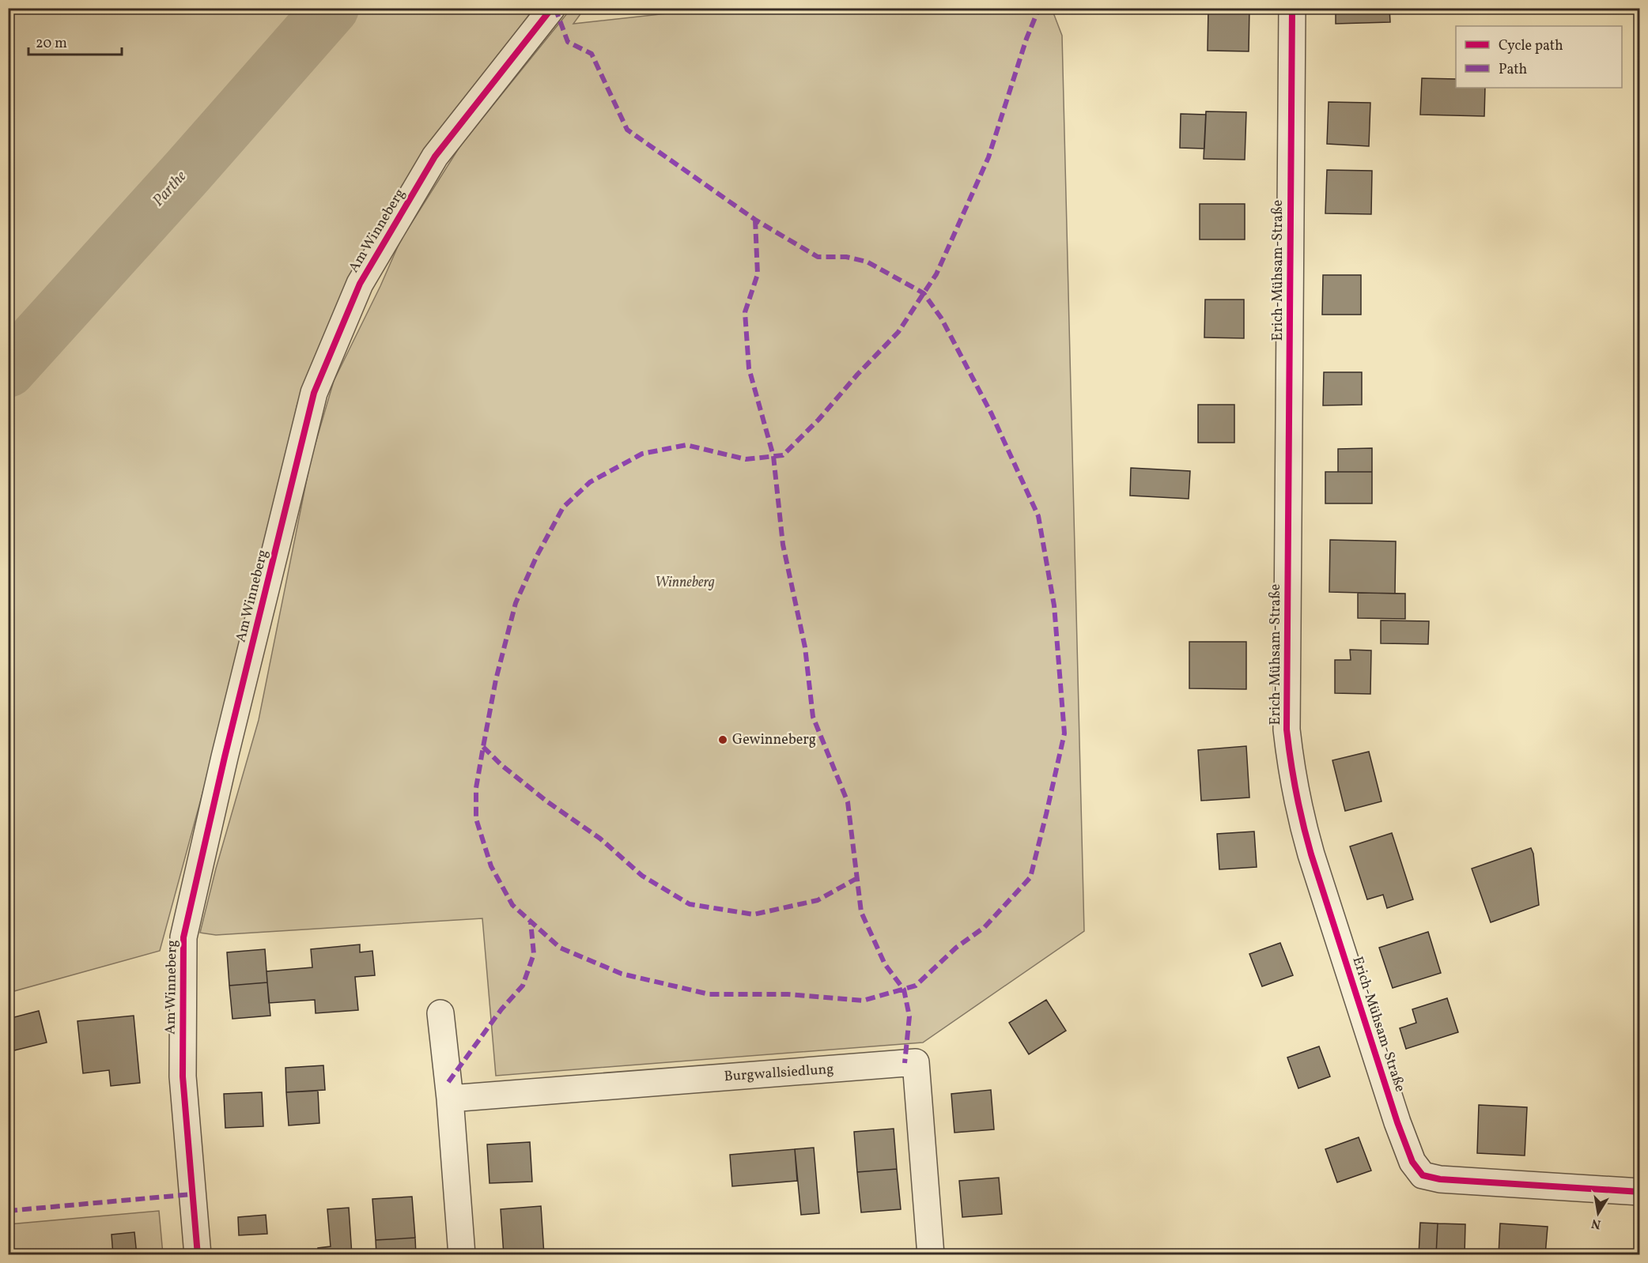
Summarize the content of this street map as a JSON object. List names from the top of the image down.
{
  "streets": {
    "street": ["Am Winneberg", "Erich-Mühsam-Straße", "Burgwallsiedlung"]
  },
  "water": ["Parthe"],
  "parks": ["Winneberg"],
  "places": ["Gewinneberg"],
  "legend": ["Cycle path", "Path"],
  "scale_bar": "20 m",
  "north": "bottom"
}
